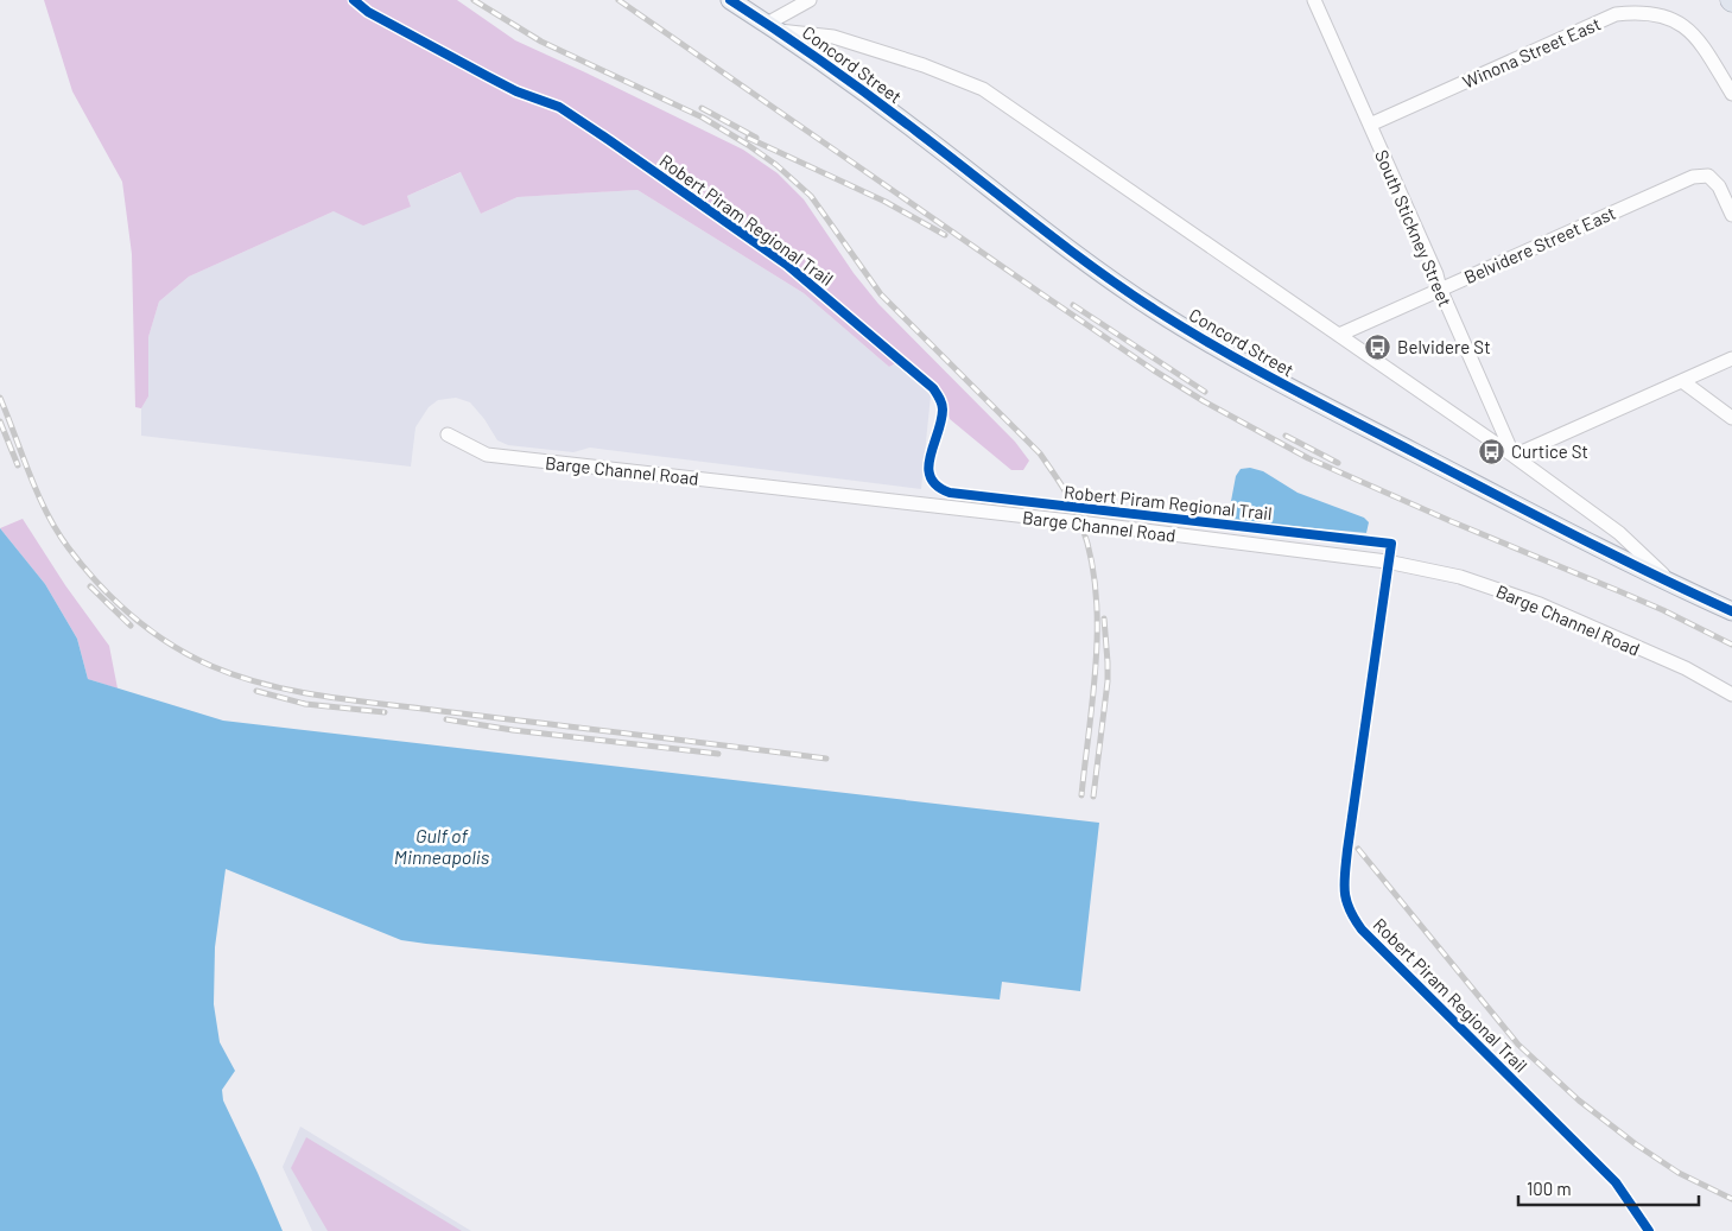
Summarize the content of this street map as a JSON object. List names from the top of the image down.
{
  "streets": {
    "main road": ["Concord Street"],
    "street": [
      "Winona Street East",
      "South Stickney Street",
      "Belvidere Street East",
      "Barge Channel Road"
    ],
    "cycle path": ["Robert Piram Regional Trail"]
  },
  "crossings": [
    ["Winona Street East", "South Stickney Street"],
    ["Concord Street", "South Stickney Street"],
    ["Concord Street", "Belvidere Street East"],
    ["South Stickney Street", "Belvidere Street East"]
  ],
  "water": ["Gulf of Minneapolis"],
  "places": {
    "bus stop": ["Belvidere St", "Curtice St"]
  },
  "scale_bar": "100 m"
}
